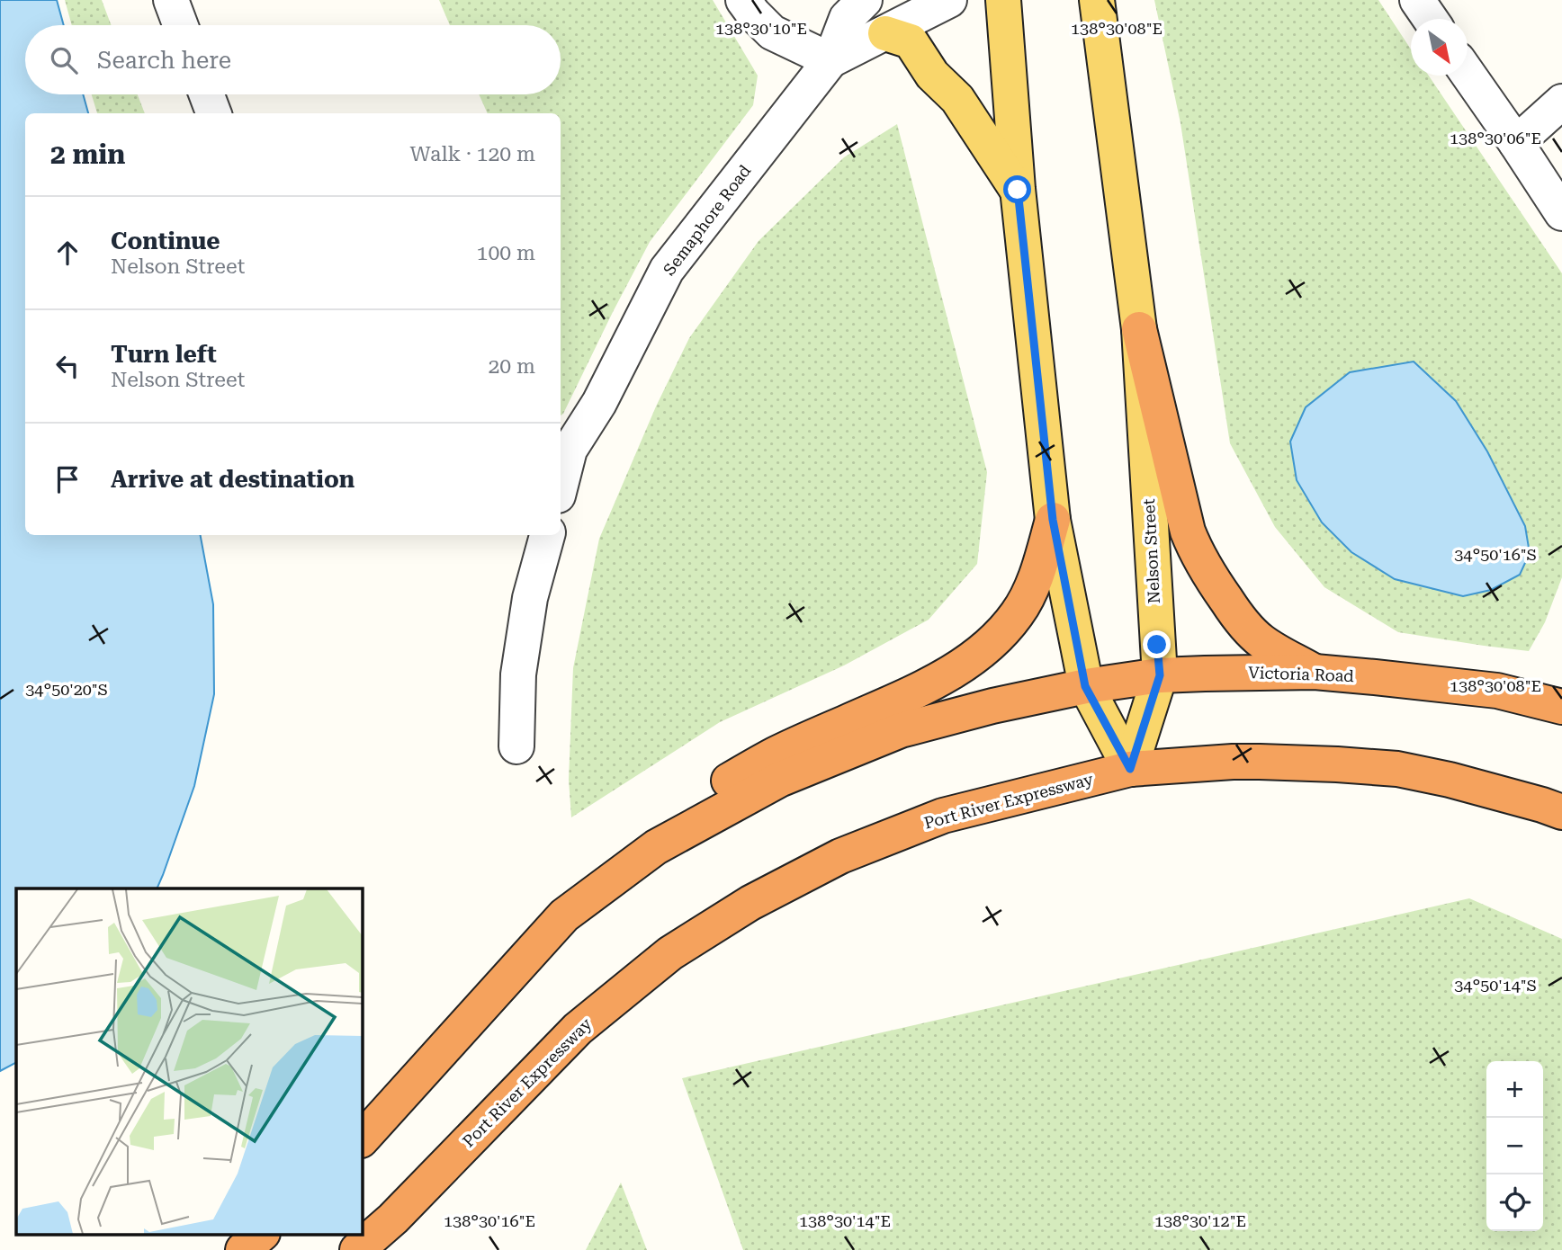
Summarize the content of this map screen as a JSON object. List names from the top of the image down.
{
  "streets": {
    "highway": ["Victoria Road", "Port River Expressway"],
    "main road": ["Nelson Street"],
    "street": ["Semaphore Road"]
  },
  "crossings": [
    ["Nelson Street", "Victoria Road"],
    ["Nelson Street", "Port River Expressway"]
  ],
  "north": "bottom right",
  "page": {
    "search": "Search here",
    "heading": ["2 min", "Walk · 120 m"],
    "list": [
      ["Continue", "Nelson Street", "100 m"],
      ["Turn left", "Nelson Street", "20 m"],
      "Arrive at destination"
    ],
    "map_buttons": ["+", "−"]
  },
  "coordinates": [
    "138°30'10\"E",
    "138°30'08\"E",
    "138°30'06\"E",
    "34°50'16\"S",
    "34°50'20\"S",
    "34°50'14\"S",
    "138°30'16\"E",
    "138°30'14\"E",
    "138°30'12\"E"
  ]
}
